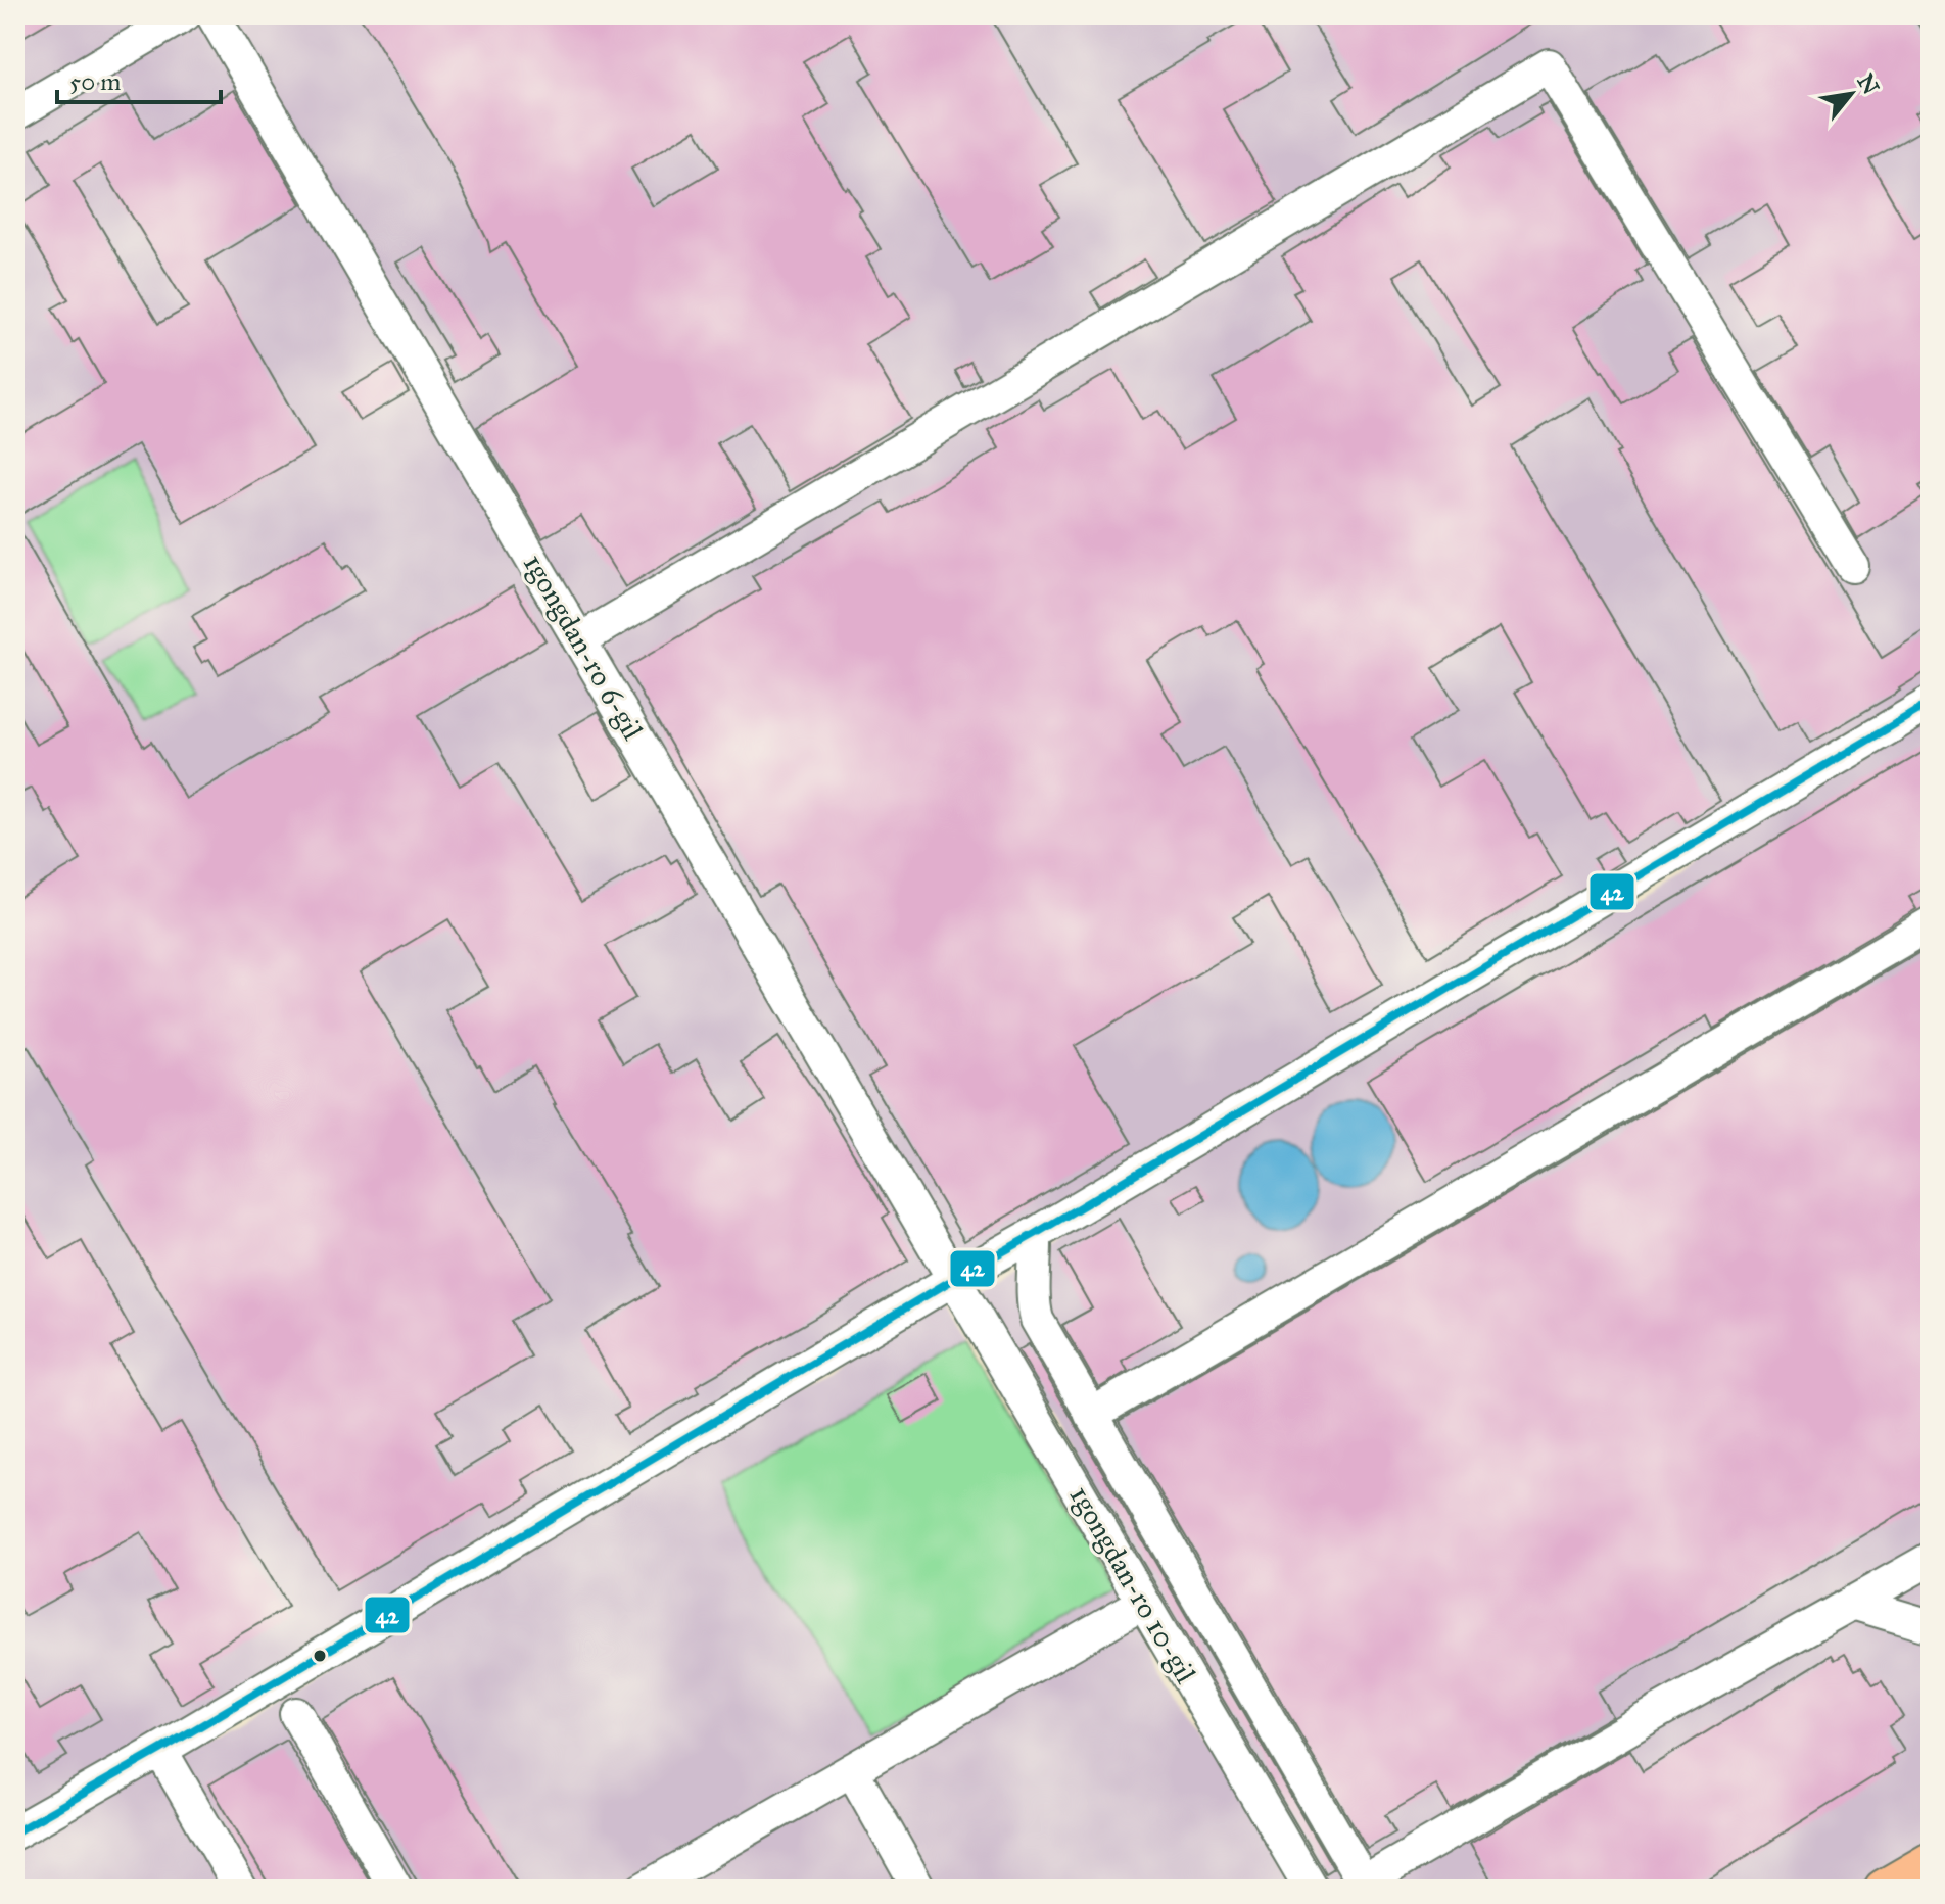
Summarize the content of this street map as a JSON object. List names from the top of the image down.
{
  "streets": {
    "street": ["1gongdan-ro 6-gil", "1gongdan-ro 10-gil"]
  },
  "crossings": [
    ["1gongdan-ro 6-gil", "1gongdan-ro 10-gil"]
  ],
  "lines": ["transit line 42"],
  "scale_bar": "50 m",
  "north": "top right"
}
